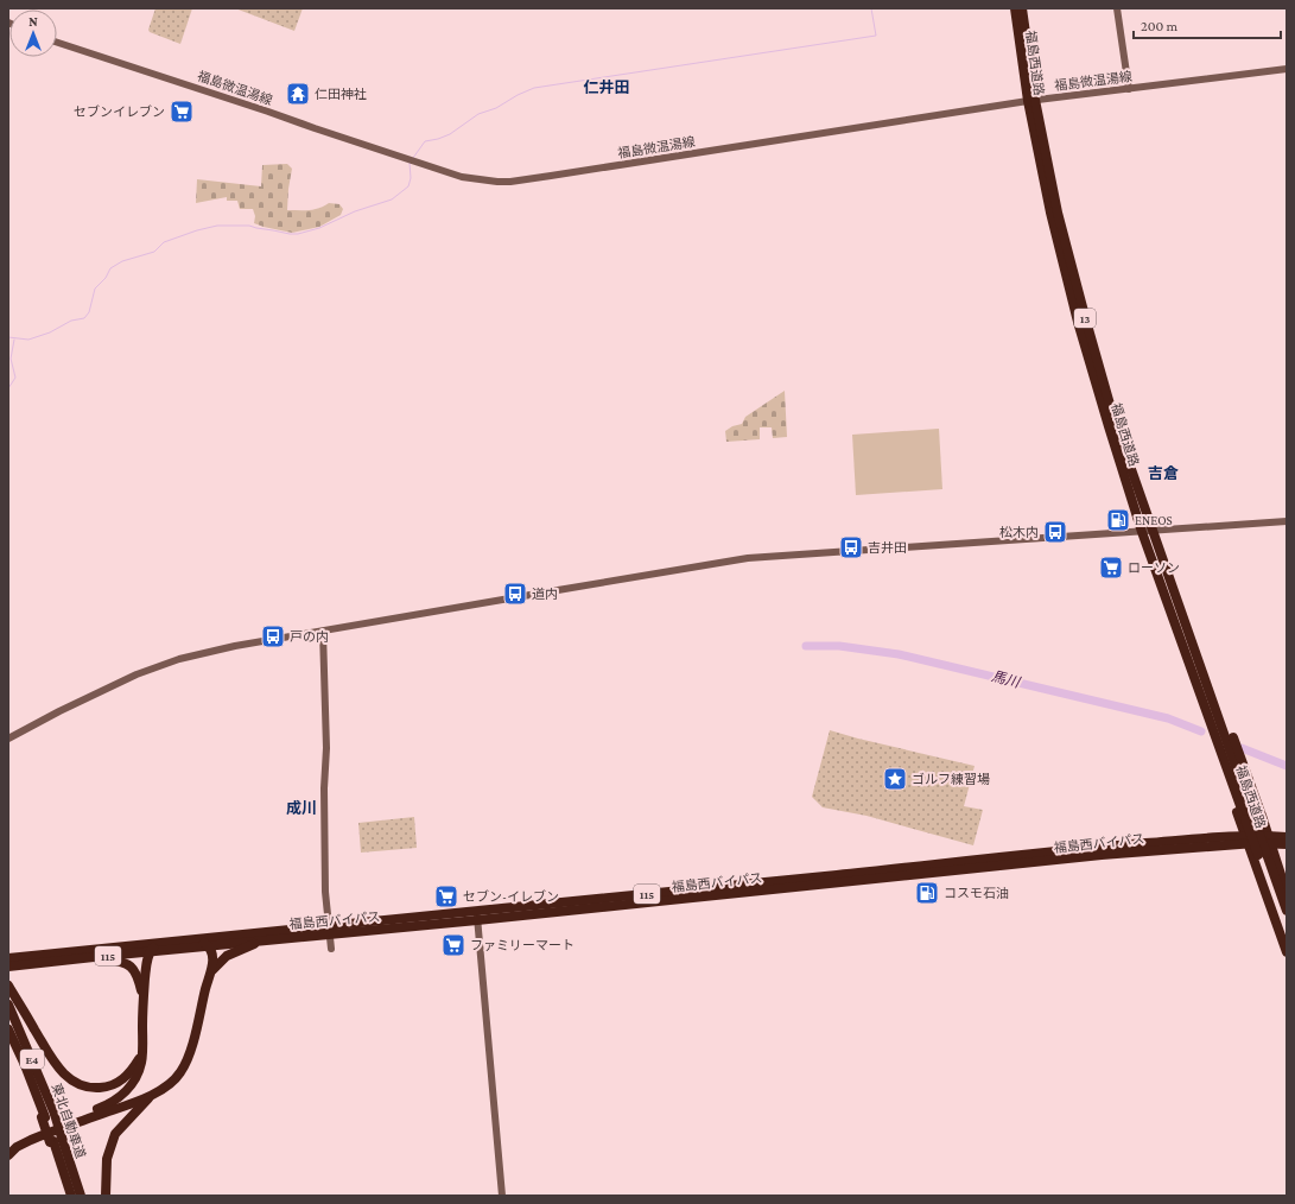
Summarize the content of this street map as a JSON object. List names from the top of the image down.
{
  "streets": {
    "highway": [
      "福島西道路",
      "13",
      "福島西バイパス",
      "115",
      "E4",
      "東北自動車道"
    ],
    "street": ["福島微温湯線"]
  },
  "crossings": [
    ["福島西道路", "福島微温湯線"]
  ],
  "districts": ["仁井田", "吉倉", "成川"],
  "water": ["馬川"],
  "places": {
    "temple": ["仁田神社"],
    "supermarket": [
      "セブンイレブン",
      "ローソン",
      "セブン-イレブン",
      "ファミリーマート"
    ],
    "fuel station": ["ENEOS", "コスモ石油"],
    "bus stop": [
      "松木内",
      "吉井田",
      "道内",
      "戸の内"
    ],
    "place": ["ゴルフ練習場"]
  },
  "scale_bar": "200 m",
  "north": "top"
}
